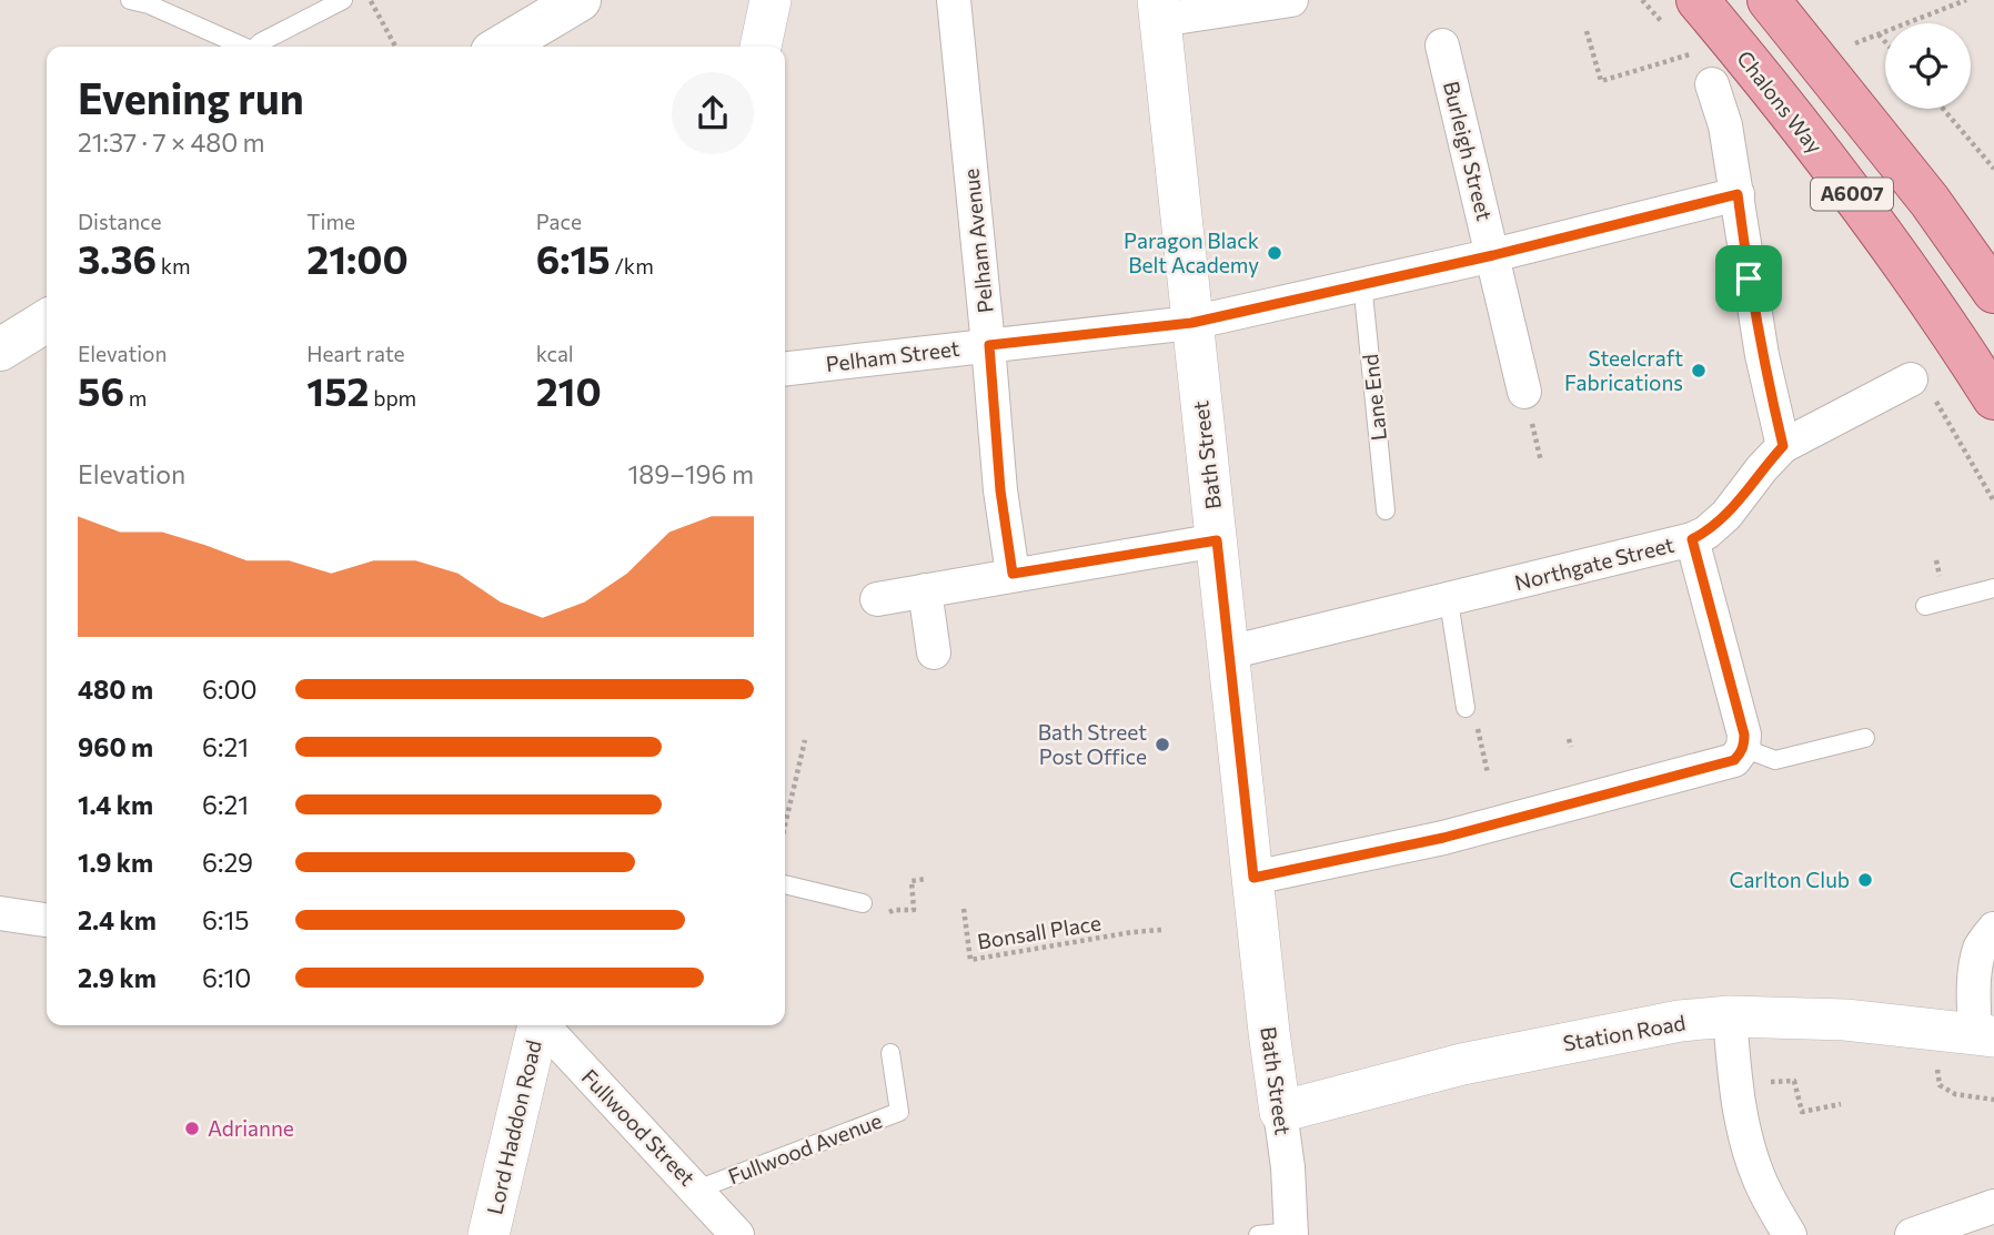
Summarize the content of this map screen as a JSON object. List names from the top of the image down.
{
  "streets": {
    "main road": ["Chalons Way", "A6007"],
    "street": [
      "Burleigh Street",
      "Pelham Avenue",
      "Pelham Street",
      "Bath Street",
      "Northgate Street",
      "Station Road",
      "Lord Haddon Road",
      "Fullwood Street"
    ],
    "lane": ["Lane End", "Fullwood Avenue"],
    "path": ["Bonsall Place"]
  },
  "crossings": [
    ["Burleigh Street", "Pelham Street"],
    ["Pelham Avenue", "Pelham Street"],
    ["Pelham Street", "Lane End"],
    ["Pelham Street", "Bath Street"],
    ["Bath Street", "Northgate Street"],
    ["Bath Street", "Station Road"],
    ["Fullwood Street", "Fullwood Avenue"]
  ],
  "places": [
    "Paragon Black Belt Academy",
    "Steelcraft Fabrications",
    "Bath Street Post Office",
    "Carlton Club",
    "Adrianne"
  ],
  "page": {
    "heading": ["Evening run", "21:37 · 7 × 480 m"],
    "stats": [
      ["Distance", "3.36 km"],
      ["Time", "21:00"],
      ["Pace", "6:15 /km"],
      ["Elevation", "56 m"],
      ["Heart rate", "152 bpm"],
      ["kcal", "210"]
    ],
    "chart": ["Elevation", "189–196 m"],
    "list": [
      {
        "name": "480 m",
        "note": "6:00"
      },
      {
        "name": "960 m",
        "note": "6:21"
      },
      {
        "name": "1.4 km",
        "note": "6:21"
      },
      {
        "name": "1.9 km",
        "note": "6:29"
      },
      {
        "name": "2.4 km",
        "note": "6:15"
      },
      {
        "name": "2.9 km",
        "note": "6:10"
      }
    ]
  }
}
